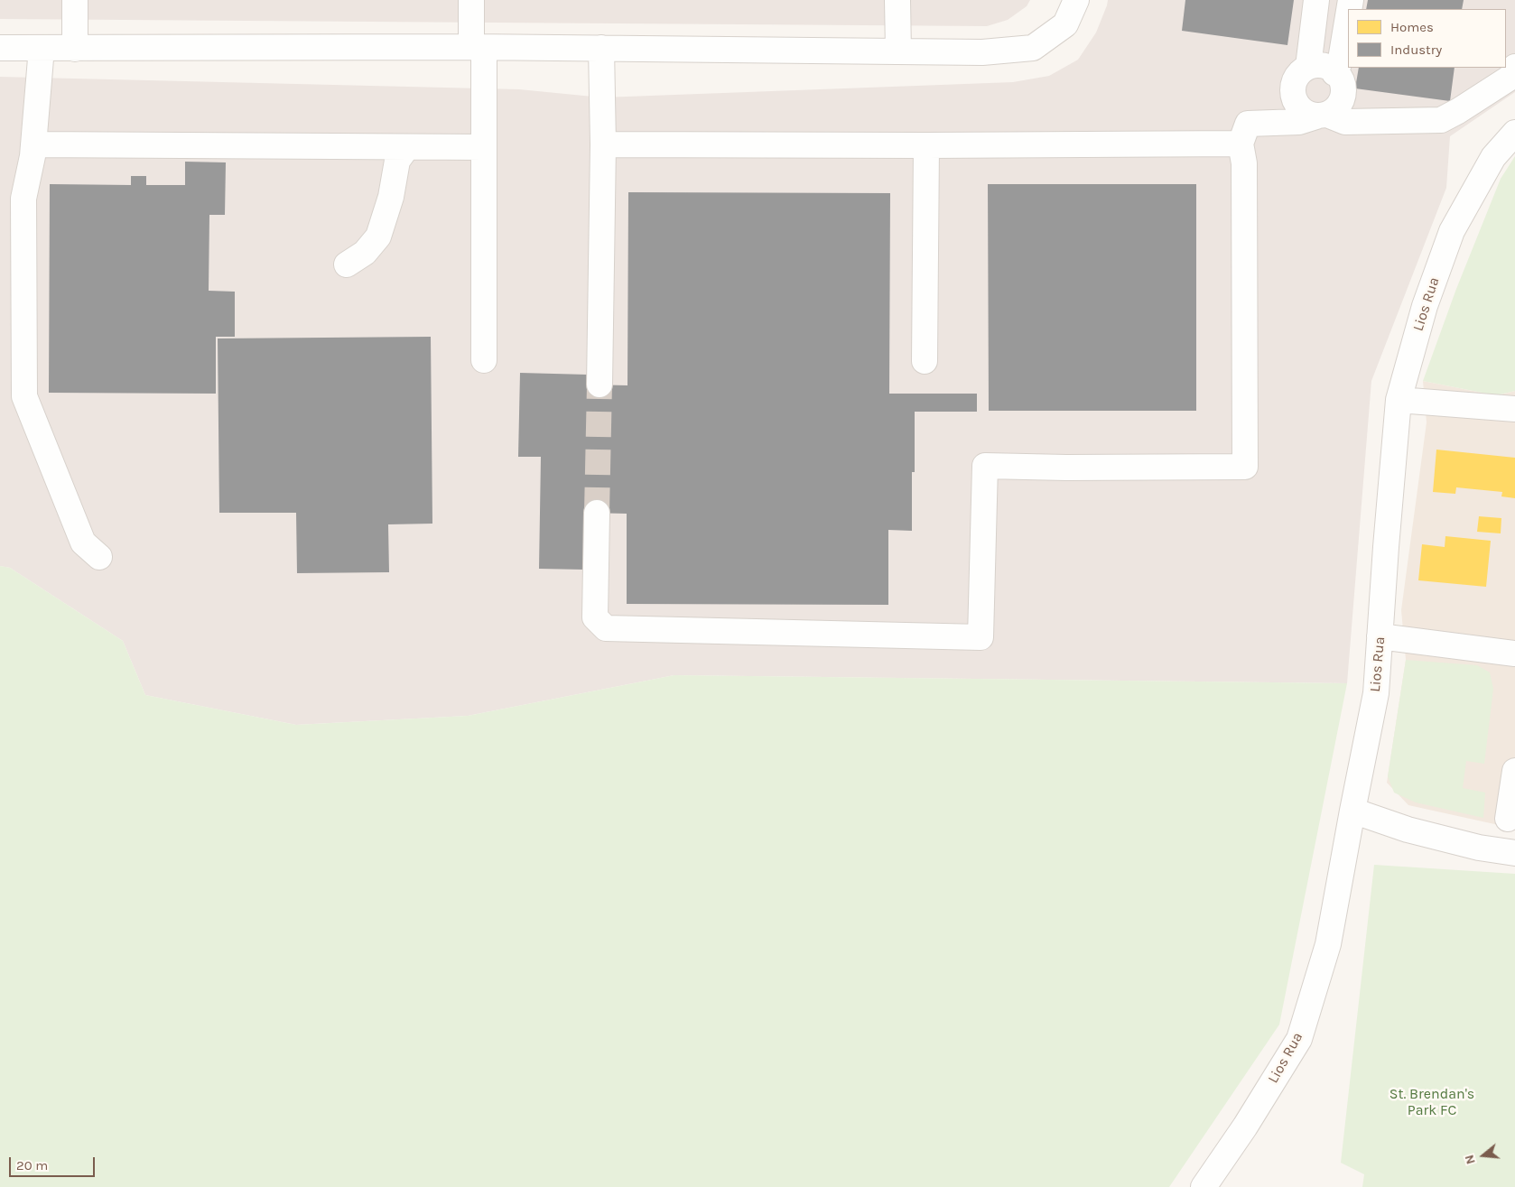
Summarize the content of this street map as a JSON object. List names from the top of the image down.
{
  "streets": {
    "street": ["Lios Rua"]
  },
  "parks": ["St. Brendan's Park FC"],
  "legend": ["Homes", "Industry"],
  "scale_bar": "20 m",
  "north": "left"
}
